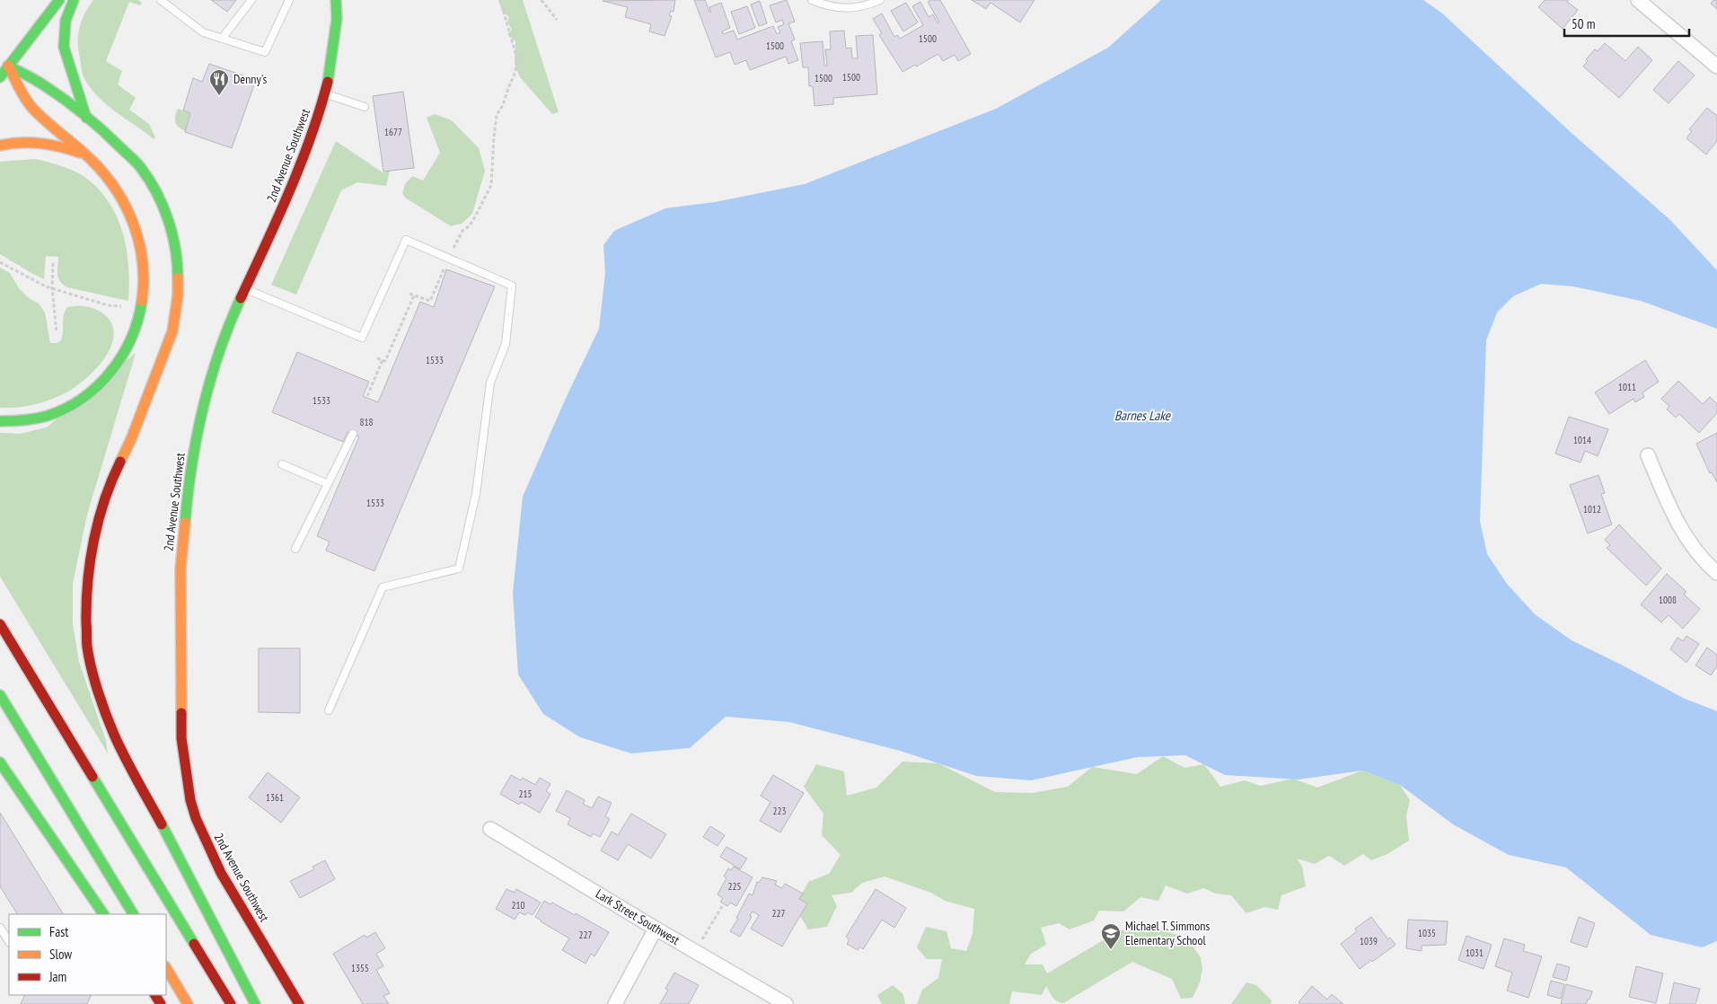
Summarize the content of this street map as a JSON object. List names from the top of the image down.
{
  "streets": {
    "main road": ["2nd Avenue Southwest"],
    "street": ["Lark Street Southwest"]
  },
  "water": ["Barnes Lake"],
  "places": {
    "restaurant": ["Denny's"],
    "school or university": ["Michael T. Simmons Elementary School"]
  },
  "house_numbers": [
    "1500",
    "1500",
    "1500",
    "1500",
    "1677",
    "1533",
    "1011",
    "1533",
    "818",
    "1014",
    "1533",
    "1012",
    "1008",
    "215",
    "1361",
    "223",
    "225",
    "210",
    "227",
    "1035",
    "227",
    "1039",
    "1031",
    "1355"
  ],
  "legend": ["Fast", "Slow", "Jam"],
  "scale_bar": "50 m"
}
